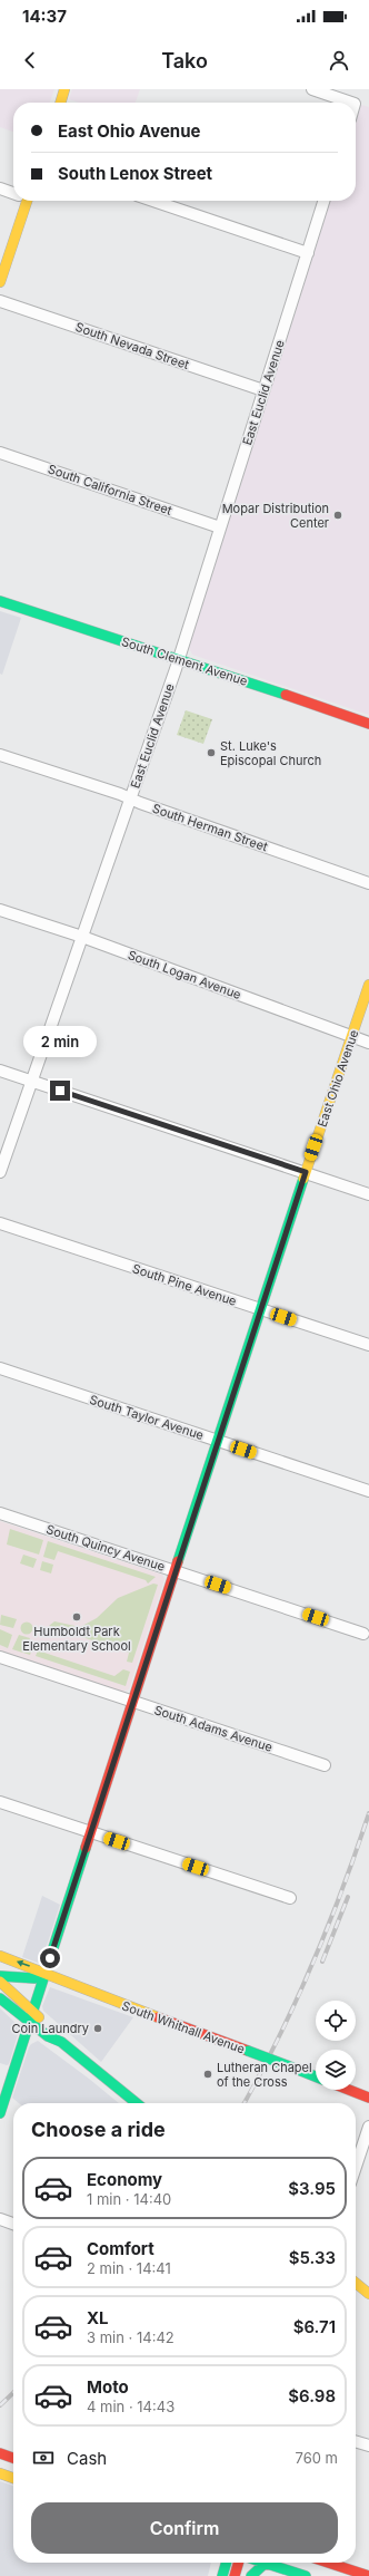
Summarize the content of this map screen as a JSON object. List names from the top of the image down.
{
  "streets": {
    "street": [
      "South Nevada Street",
      "East Euclid Avenue",
      "South California Street",
      "South Clement Avenue",
      "South Herman Street",
      "South Logan Avenue",
      "East Ohio Avenue",
      "South Pine Avenue",
      "South Taylor Avenue",
      "South Quincy Avenue",
      "South Adams Avenue",
      "South Whitnall Avenue"
    ]
  },
  "crossings": [
    ["South Nevada Street", "East Euclid Avenue"],
    ["East Euclid Avenue", "South California Street"],
    ["East Euclid Avenue", "South Clement Avenue"],
    ["East Euclid Avenue", "South Herman Street"],
    ["East Euclid Avenue", "South Logan Avenue"],
    ["South Logan Avenue", "East Ohio Avenue"],
    ["East Ohio Avenue", "South Pine Avenue"],
    ["East Ohio Avenue", "South Taylor Avenue"],
    ["East Ohio Avenue", "South Quincy Avenue"],
    ["East Ohio Avenue", "South Adams Avenue"],
    ["East Ohio Avenue", "South Whitnall Avenue"]
  ],
  "places": [
    "Mopar Distribution Center",
    "St. Luke's Episcopal Church",
    "Humboldt Park Elementary School",
    "Coin Laundry",
    "Lutheran Chapel of the Cross"
  ],
  "page": {
    "status": "14:37",
    "header": "Tako",
    "banner": ["East Ohio Avenue", "South Lenox Street"],
    "bubble": "2 min",
    "heading": "Choose a ride",
    "list": [
      {
        "name": "Economy",
        "note": "1 min · 14:40",
        "value": "$3.95"
      },
      {
        "name": "Comfort",
        "note": "2 min · 14:41",
        "value": "$5.33"
      },
      {
        "name": "XL",
        "note": "3 min · 14:42",
        "value": "$6.71"
      },
      {
        "name": "Moto",
        "note": "4 min · 14:43",
        "value": "$6.98"
      }
    ],
    "pay": ["Cash", "760 m"],
    "buttons": "Confirm"
  }
}
